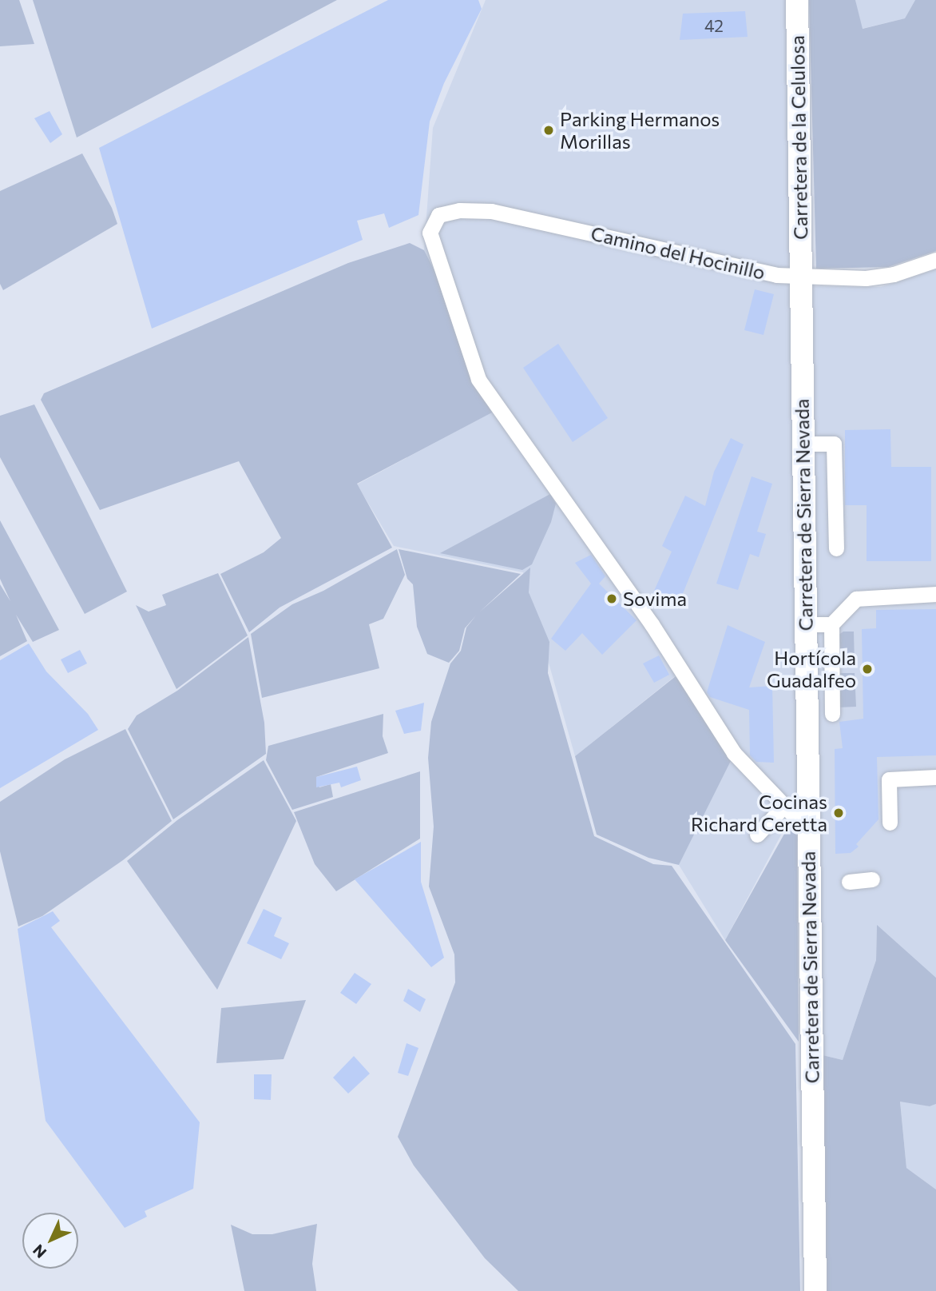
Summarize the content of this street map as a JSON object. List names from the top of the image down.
{
  "streets": {
    "highway": ["Carretera de la Celulosa", "Carretera de Sierra Nevada"],
    "street": ["Camino del Hocinillo"]
  },
  "crossings": [
    ["Carretera de la Celulosa", "Camino del Hocinillo"],
    ["Carretera de la Celulosa", "Carretera de Sierra Nevada"],
    ["Camino del Hocinillo", "Carretera de Sierra Nevada"]
  ],
  "places": [
    "Parking Hermanos Morillas",
    "Sovima",
    "Hortícola Guadalfeo",
    "Cocinas Richard Ceretta"
  ],
  "house_numbers": ["42"],
  "north": "bottom left"
}
